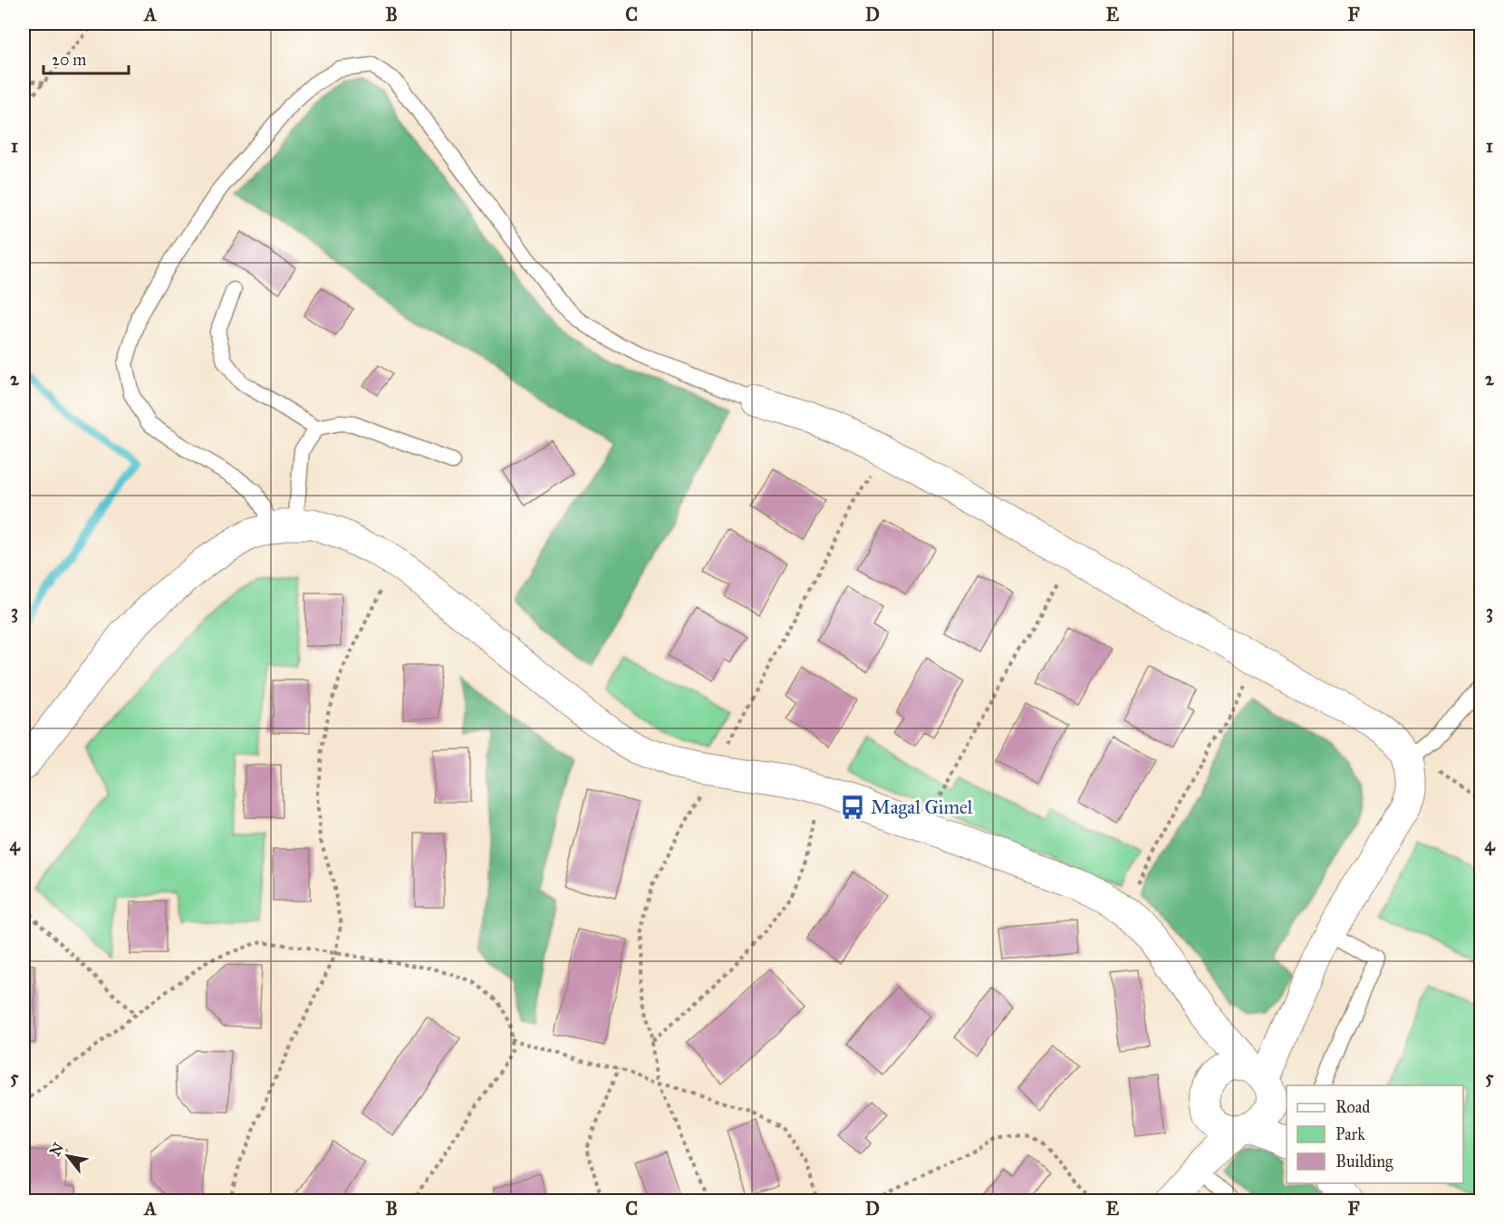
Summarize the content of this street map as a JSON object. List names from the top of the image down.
{
  "places": {
    "bus stop": ["Magal Gimel"]
  },
  "legend": ["Road", "Park", "Building"],
  "scale_bar": "20 m",
  "north": "top left",
  "grid": {
    "columns": [
      "A",
      "B",
      "C",
      "D",
      "E",
      "F"
    ],
    "rows": [
      "1",
      "2",
      "3",
      "4",
      "5"
    ]
  }
}
